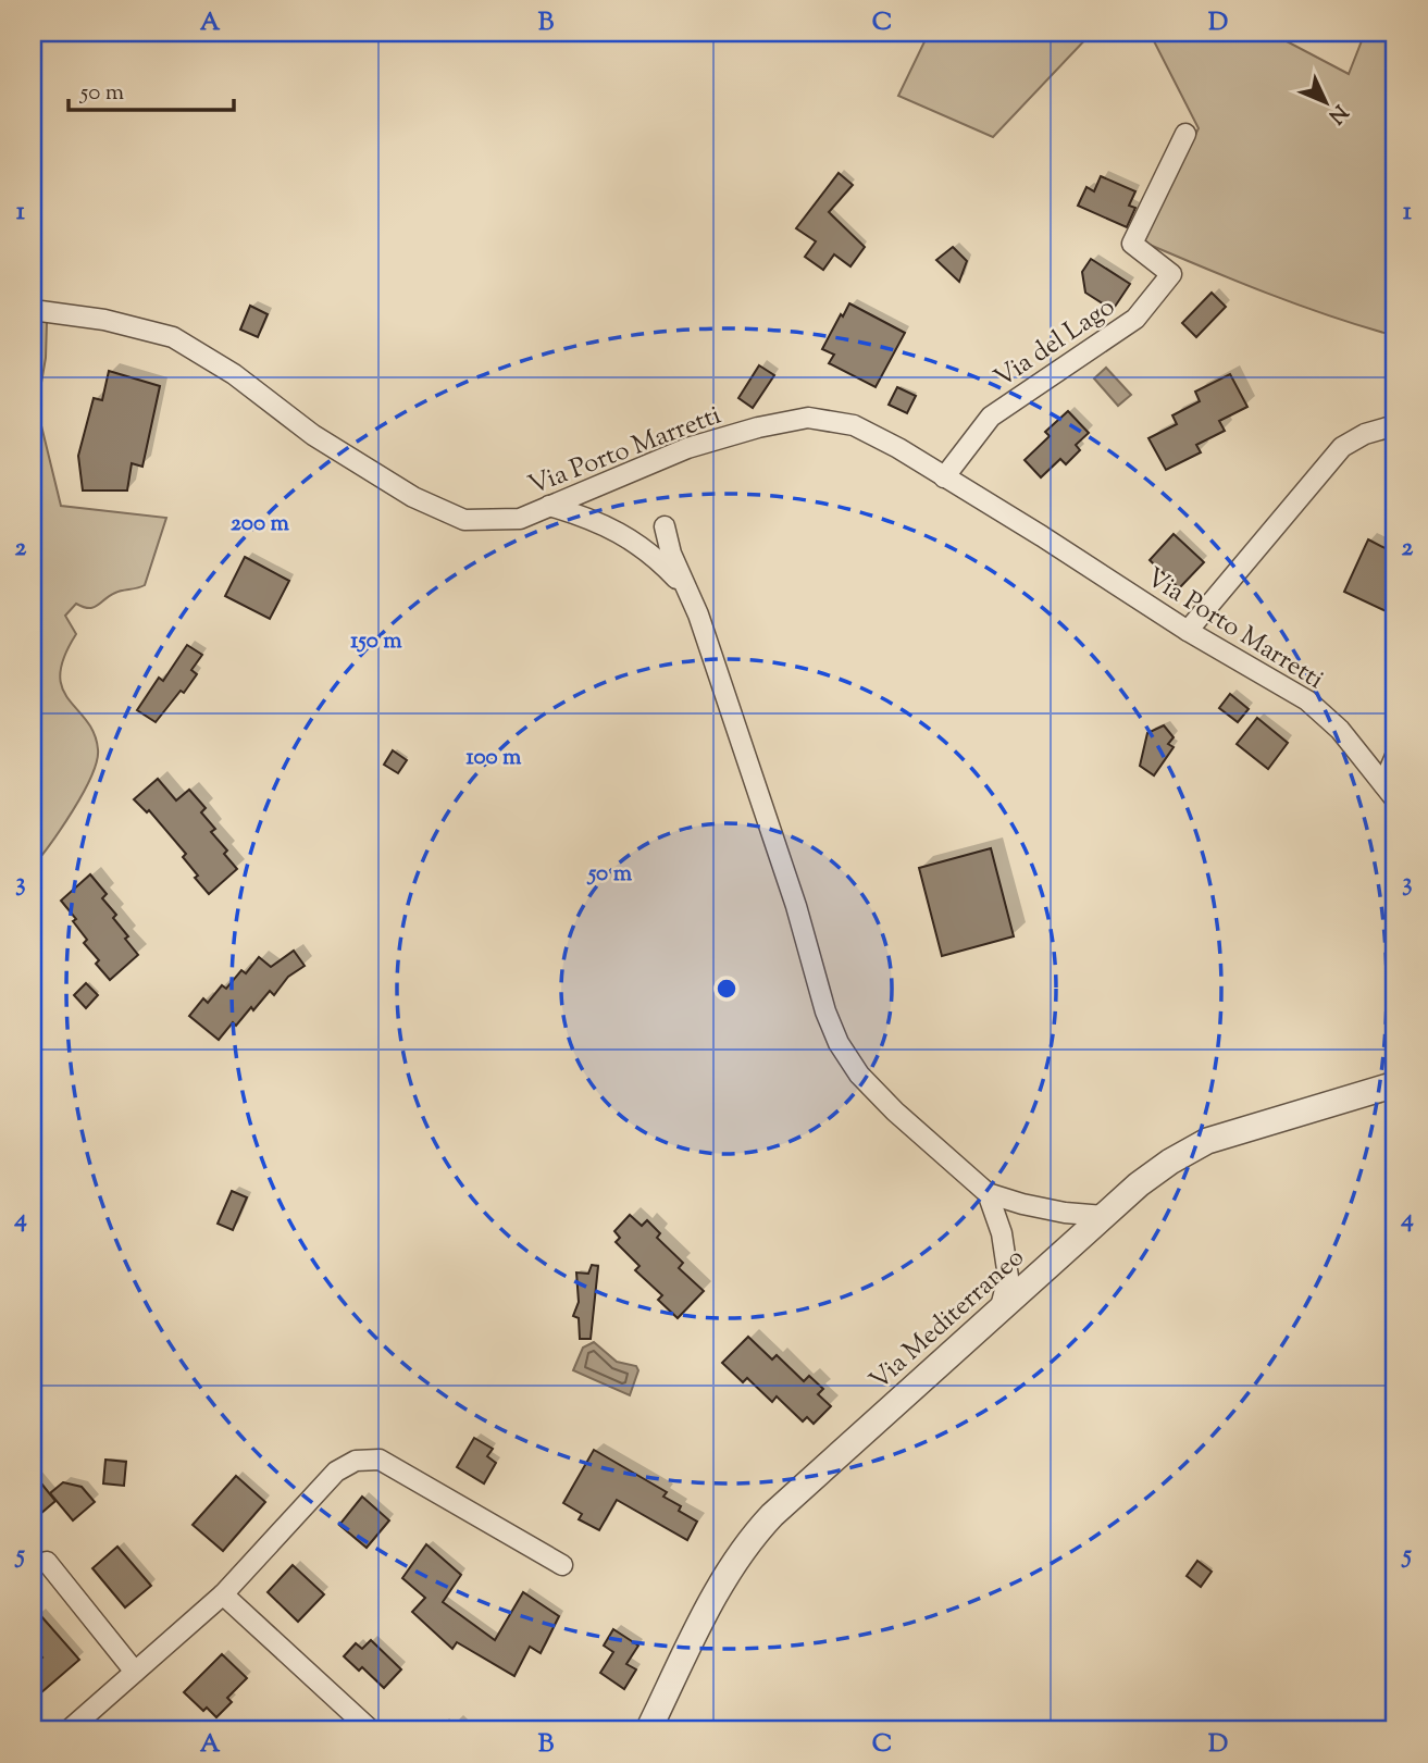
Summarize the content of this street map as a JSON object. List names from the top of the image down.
{
  "streets": {
    "street": ["Via del Lago", "Via Porto Marretti", "Via Mediterraneo"]
  },
  "crossings": [
    ["Via del Lago", "Via Porto Marretti"]
  ],
  "scale_bar": "50 m",
  "north": "bottom right",
  "grid": {
    "columns": [
      "A",
      "B",
      "C",
      "D"
    ],
    "rows": [
      "1",
      "2",
      "3",
      "4",
      "5"
    ]
  },
  "rings": [
    "200 m",
    "150 m",
    "100 m",
    "50 m"
  ]
}
